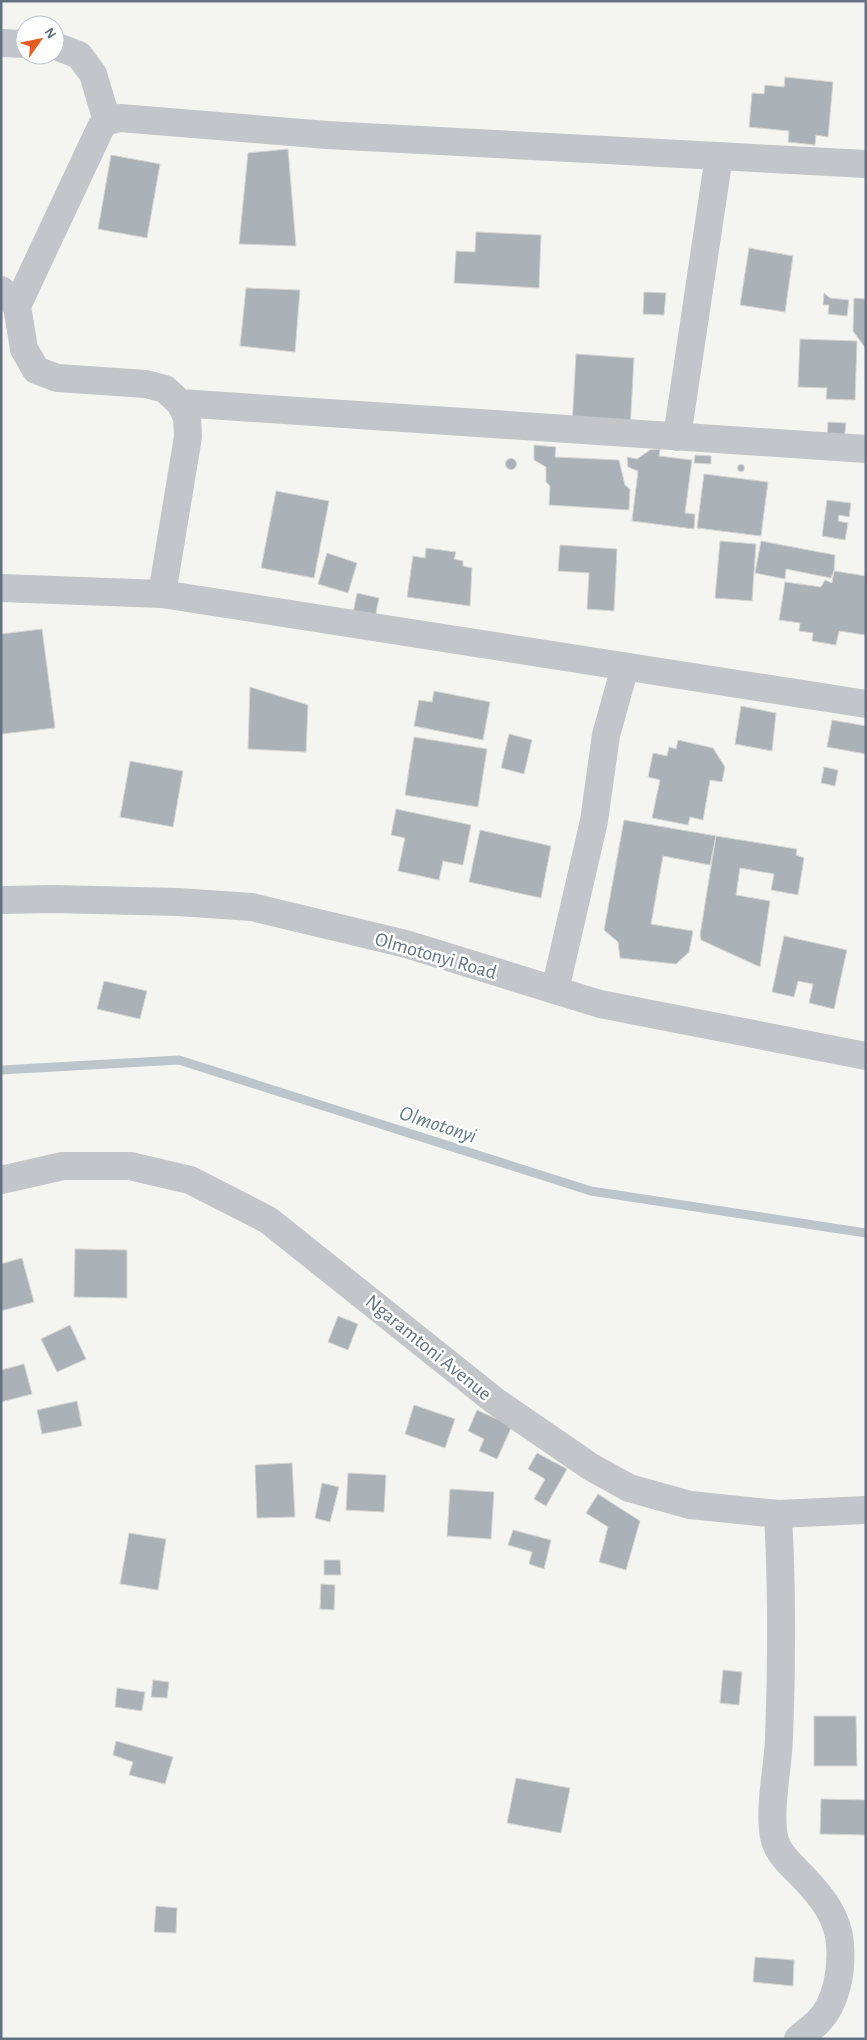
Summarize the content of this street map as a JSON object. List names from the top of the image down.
{
  "streets": {
    "street": ["Olmotonyi Road", "Ngaramtoni Avenue"]
  },
  "water": ["Olmotonyi"],
  "north": "top right"
}
